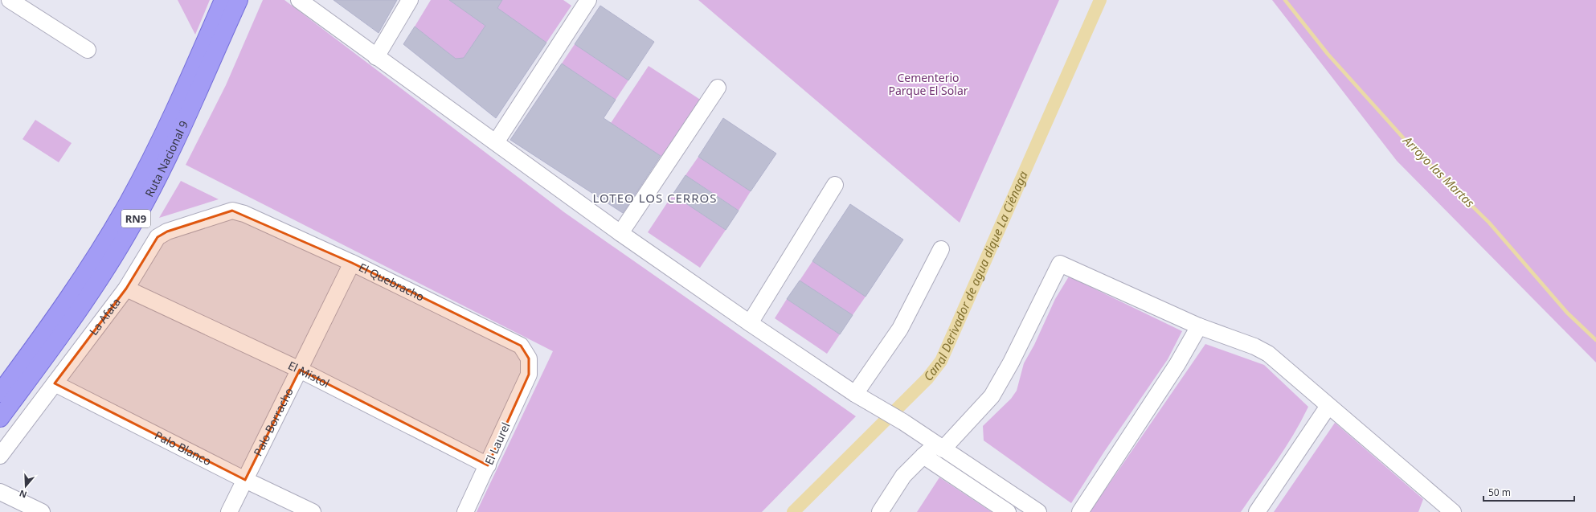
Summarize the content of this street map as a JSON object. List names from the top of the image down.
{
  "streets": {
    "main road": ["Ruta Nacional 9", "RN9"],
    "street": [
      "El Quebracho",
      "La Afata",
      "El Mistol",
      "Palo Borracho",
      "El Laurel",
      "Palo Blanco"
    ]
  },
  "crossings": [
    ["El Quebracho", "La Afata"],
    ["El Quebracho", "Palo Borracho"],
    ["El Quebracho", "El Laurel"],
    ["La Afata", "El Mistol"],
    ["La Afata", "Palo Blanco"],
    ["El Mistol", "Palo Borracho"],
    ["El Mistol", "El Laurel"],
    ["Palo Borracho", "Palo Blanco"]
  ],
  "districts": ["LOTEO LOS CERROS"],
  "water": ["Arroyo las Martas", "Canal Derivador de agua dique La Ciénaga"],
  "parks": ["Cementerio Parque El Solar"],
  "scale_bar": "50 m",
  "north": "bottom"
}
